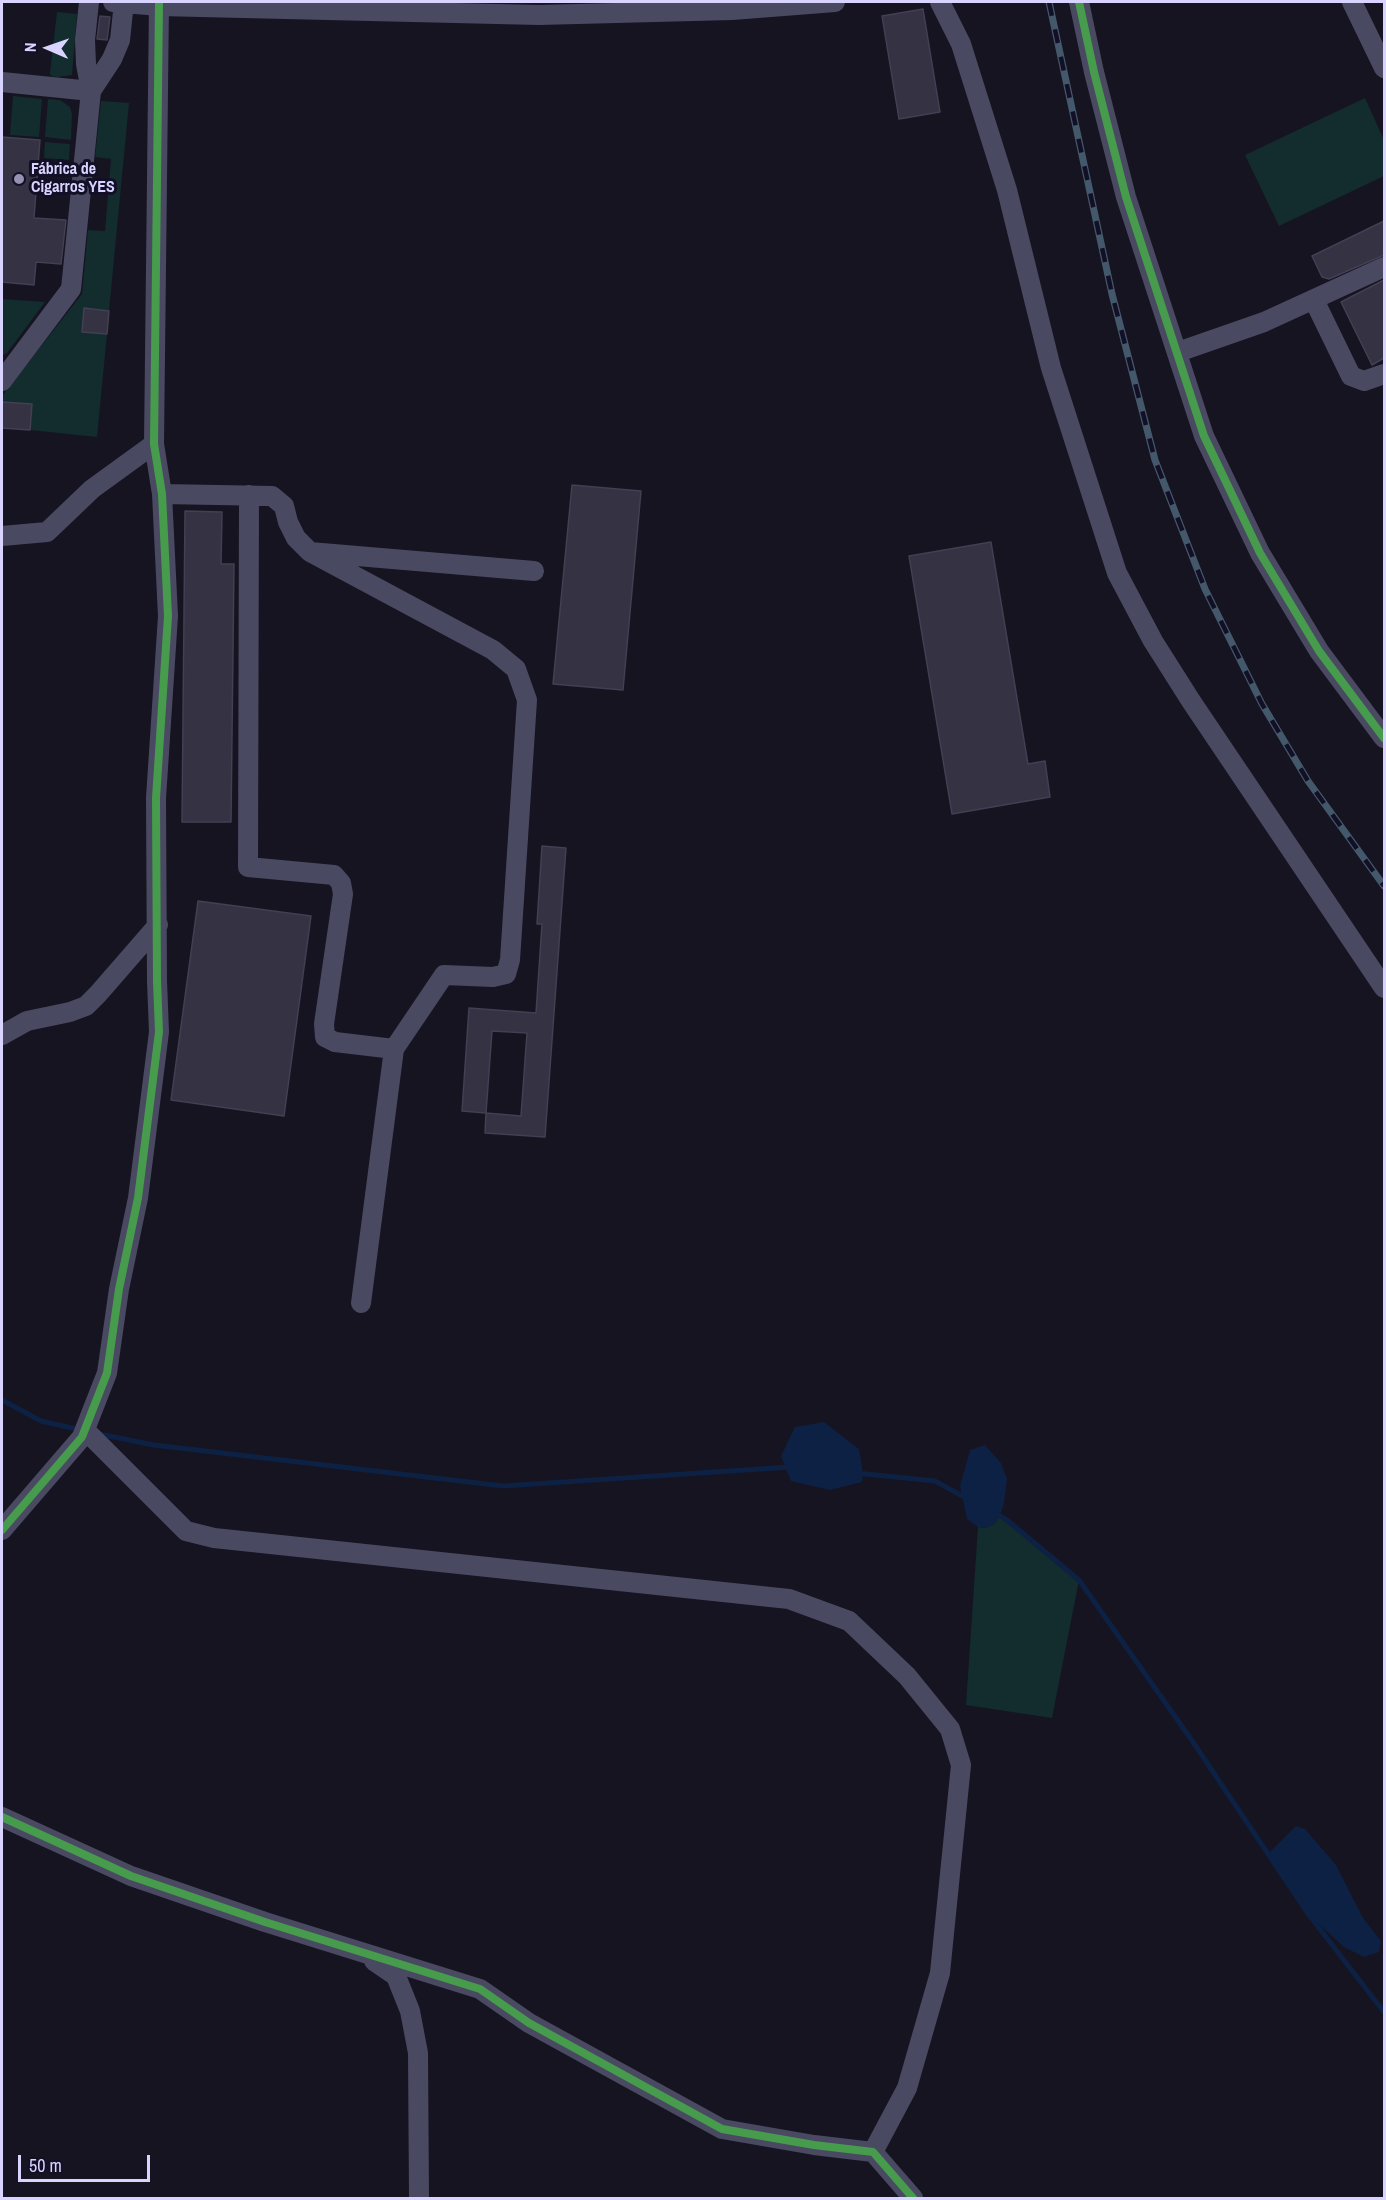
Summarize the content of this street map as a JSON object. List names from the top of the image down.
{
  "places": ["Fábrica de Cigarros YES"],
  "scale_bar": "50 m",
  "north": "left"
}
